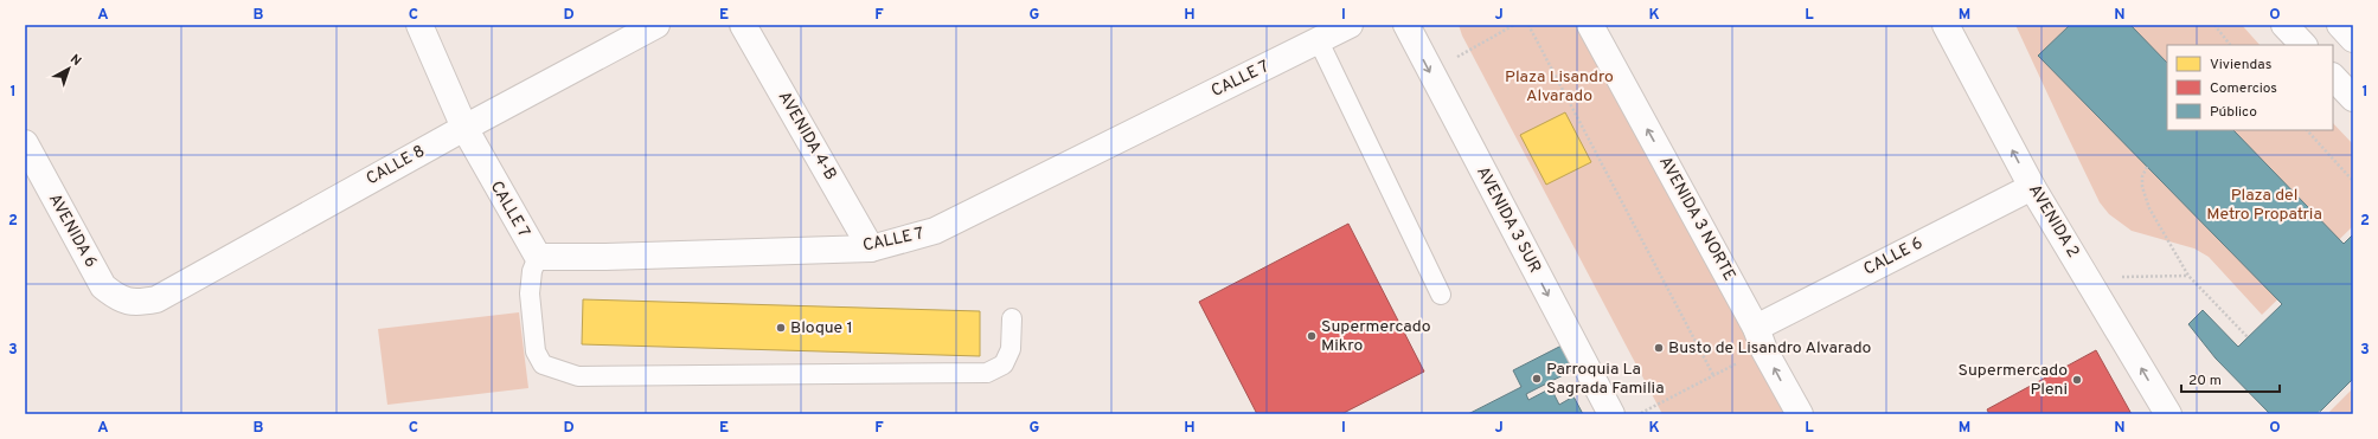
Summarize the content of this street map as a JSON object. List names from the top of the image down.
{
  "streets": {
    "street": [
      "CALLE 7",
      "AVENIDA 4-B",
      "CALLE 8",
      "AVENIDA 3 NORTE",
      "AVENIDA 3 SUR",
      "AVENIDA 2",
      "AVENIDA 6",
      "CALLE 6"
    ]
  },
  "crossings": [
    ["CALLE 7", "AVENIDA 4-B"],
    ["CALLE 7", "CALLE 8"],
    ["CALLE 8", "AVENIDA 6"],
    ["AVENIDA 3 NORTE", "CALLE 6"],
    ["AVENIDA 2", "CALLE 6"]
  ],
  "one_way": ["AVENIDA 3 NORTE", "AVENIDA 3 SUR", "AVENIDA 2"],
  "parks": ["Plaza Lisandro Alvarado", "Plaza del Metro Propatria"],
  "places": [
    "Bloque 1",
    "Supermercado Mikro",
    "Busto de Lisandro Alvarado",
    "Parroquia La Sagrada Familia",
    "Supermercado Pleni"
  ],
  "legend": ["Viviendas", "Comercios", "Público"],
  "scale_bar": "20 m",
  "north": "top right",
  "grid": {
    "columns": [
      "A",
      "B",
      "C",
      "D",
      "E",
      "F",
      "G",
      "H",
      "I",
      "J",
      "K",
      "L",
      "M",
      "N",
      "O"
    ],
    "rows": ["1", "2", "3"]
  }
}
